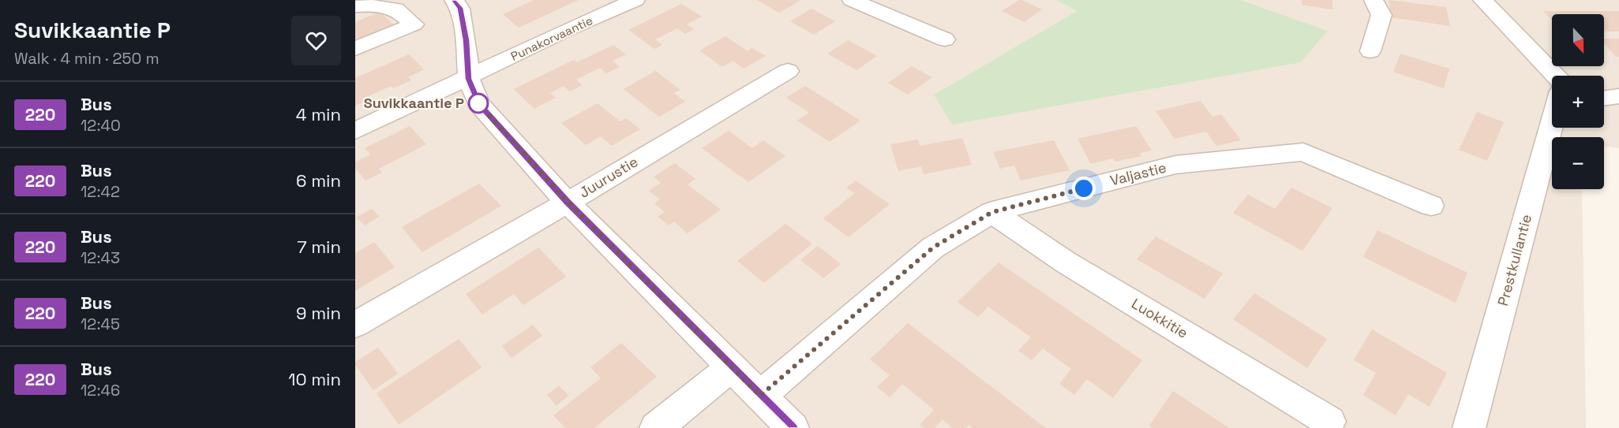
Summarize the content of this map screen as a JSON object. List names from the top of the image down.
{
  "streets": {
    "street": [
      "Punakorvaantie",
      "Valjastie",
      "Juurustie",
      "Prestkullantie",
      "Luokkitie"
    ]
  },
  "crossings": [
    ["Valjastie", "Luokkitie"]
  ],
  "places": ["Suvikkaantie P"],
  "lines": ["bus line 220"],
  "north": "bottom",
  "page": {
    "heading": ["Suvikkaantie P", "Walk · 4 min · 250 m"],
    "map_buttons": ["+", "−"],
    "list": [
      {
        "mark": "220",
        "name": "Bus",
        "note": "12:40",
        "value": "4 min"
      },
      {
        "mark": "220",
        "name": "Bus",
        "note": "12:42",
        "value": "6 min"
      },
      {
        "mark": "220",
        "name": "Bus",
        "note": "12:43",
        "value": "7 min"
      },
      {
        "mark": "220",
        "name": "Bus",
        "note": "12:45",
        "value": "9 min"
      },
      {
        "mark": "220",
        "name": "Bus",
        "note": "12:46",
        "value": "10 min"
      }
    ]
  }
}
